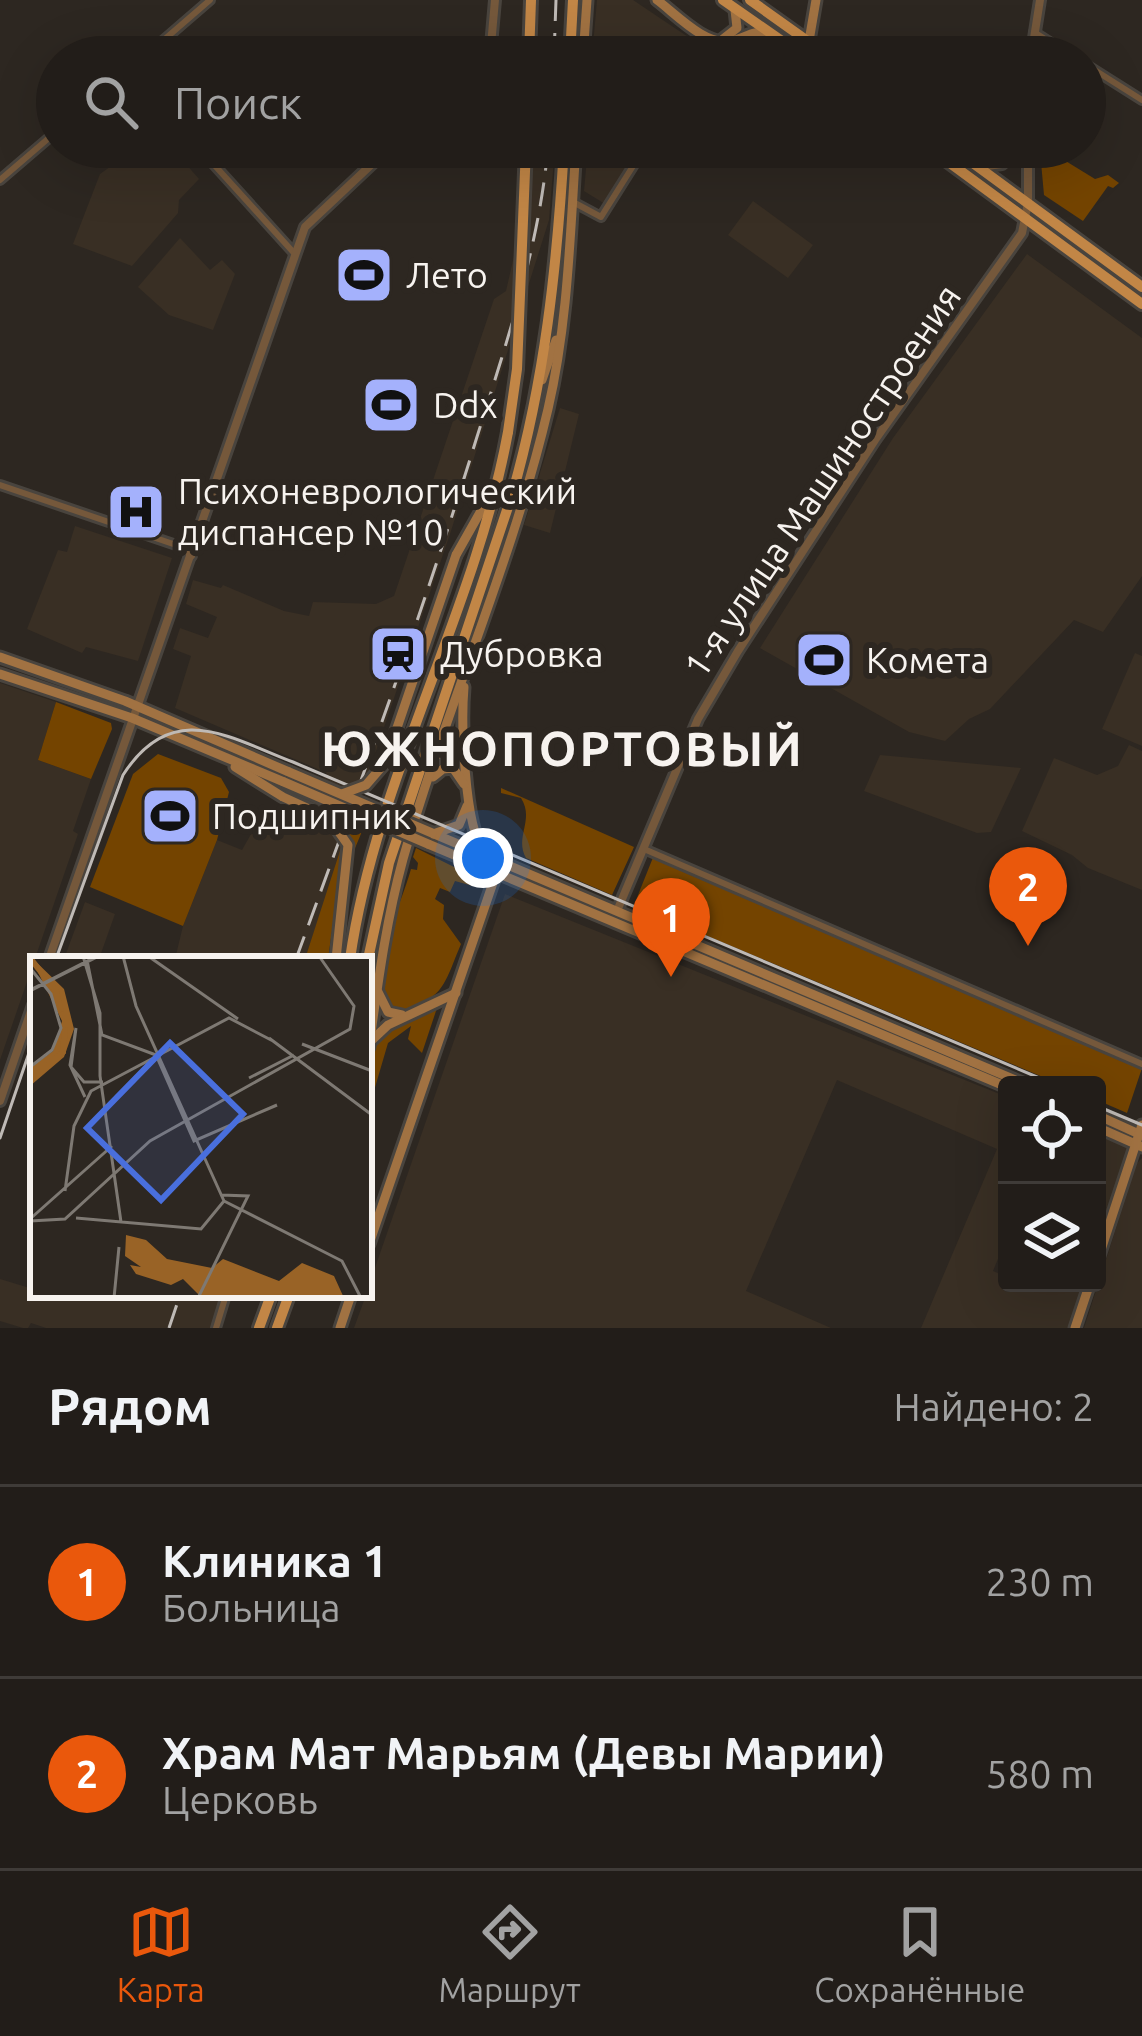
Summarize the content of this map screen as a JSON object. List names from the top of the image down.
{
  "streets": {
    "street": ["1-я улица Машиностроения"]
  },
  "districts": ["ЮЖНОПОРТОВЫЙ"],
  "places": {
    "sports": [
      "Лето",
      "Ddx",
      "Комета",
      "Подшипник"
    ],
    "hospital": ["Психоневрологический диспансер №10"],
    "station": ["Дубровка"]
  },
  "page": {
    "search": "Поиск",
    "pins": ["2", "1"],
    "heading": ["Рядом", "Найдено: 2"],
    "list": [
      {
        "mark": "1",
        "name": "Клиника 1",
        "note": "Больница",
        "value": "230 m"
      },
      {
        "mark": "2",
        "name": "Храм Мат Марьям (Девы Марии)",
        "note": "Церковь",
        "value": "580 m"
      }
    ],
    "nav": ["Карта", "Маршрут", "Сохранённые"]
  }
}
